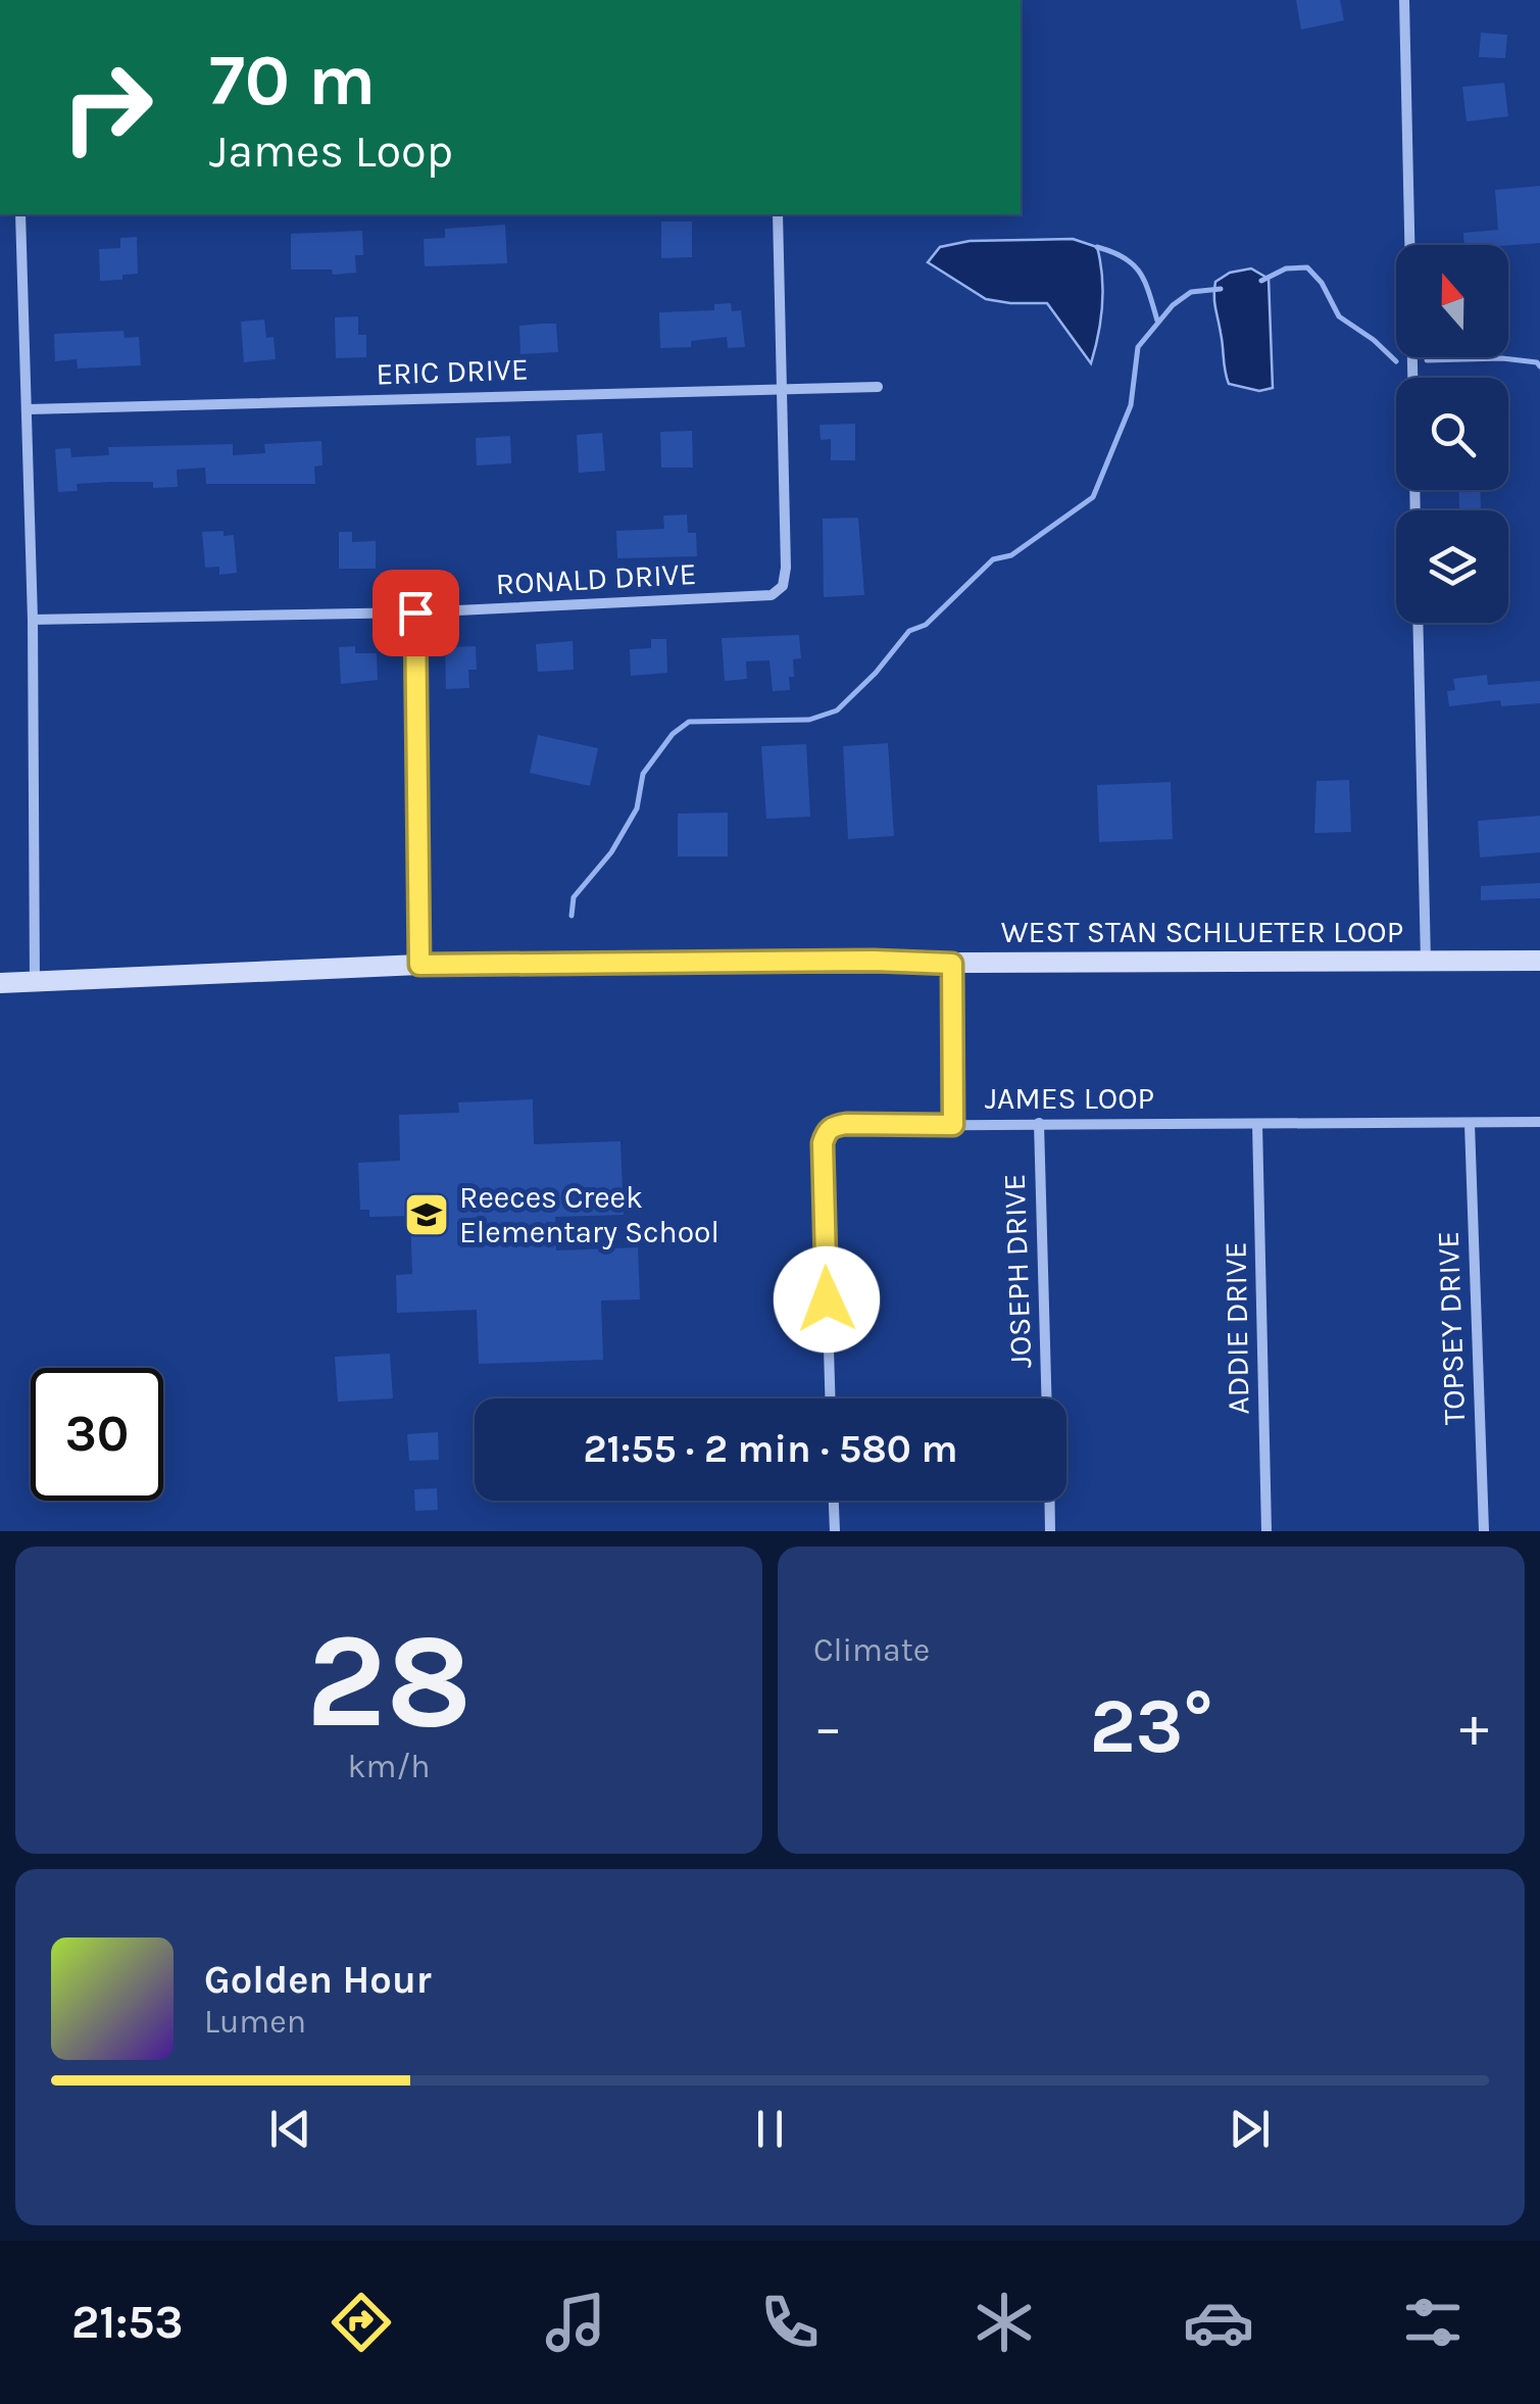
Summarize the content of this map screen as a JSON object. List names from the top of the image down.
{
  "streets": {
    "main road": ["WEST STAN SCHLUETER LOOP"],
    "street": [
      "ERIC DRIVE",
      "RONALD DRIVE",
      "JAMES LOOP",
      "JOSEPH DRIVE",
      "ADDIE DRIVE",
      "TOPSEY DRIVE"
    ]
  },
  "crossings": [
    ["ERIC DRIVE", "RONALD DRIVE"],
    ["JAMES LOOP", "JOSEPH DRIVE"],
    ["JAMES LOOP", "ADDIE DRIVE"],
    ["JAMES LOOP", "TOPSEY DRIVE"]
  ],
  "places": {
    "school or university": ["Reeces Creek Elementary School"]
  },
  "north": "top",
  "page": {
    "turn": ["70 m", "James Loop"],
    "limit": "30",
    "trip": "21:55 · 2 min · 580 m",
    "tile": [
      ["28", "km/h"],
      "Climate"
    ],
    "heat": ["−", "23°", "+"],
    "song": ["Golden Hour", "Lumen"],
    "tabs": "21:53"
  }
}
